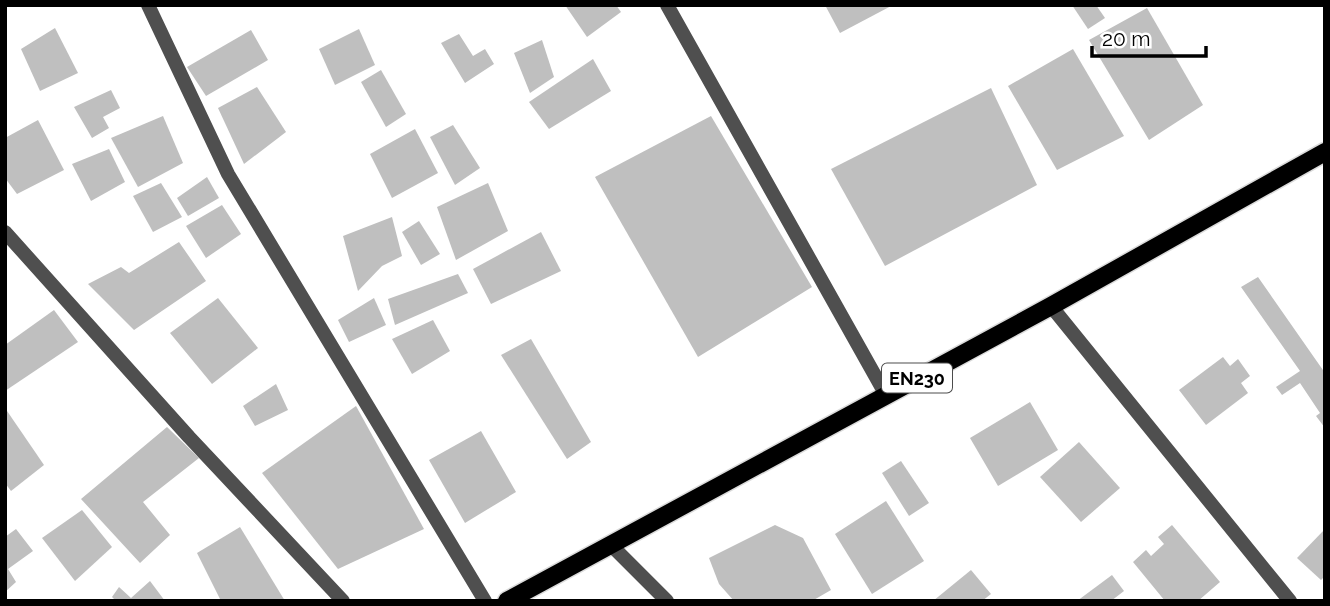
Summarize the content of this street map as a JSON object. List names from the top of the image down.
{
  "streets": {
    "main road": ["EN230"]
  },
  "scale_bar": "20 m"
}
